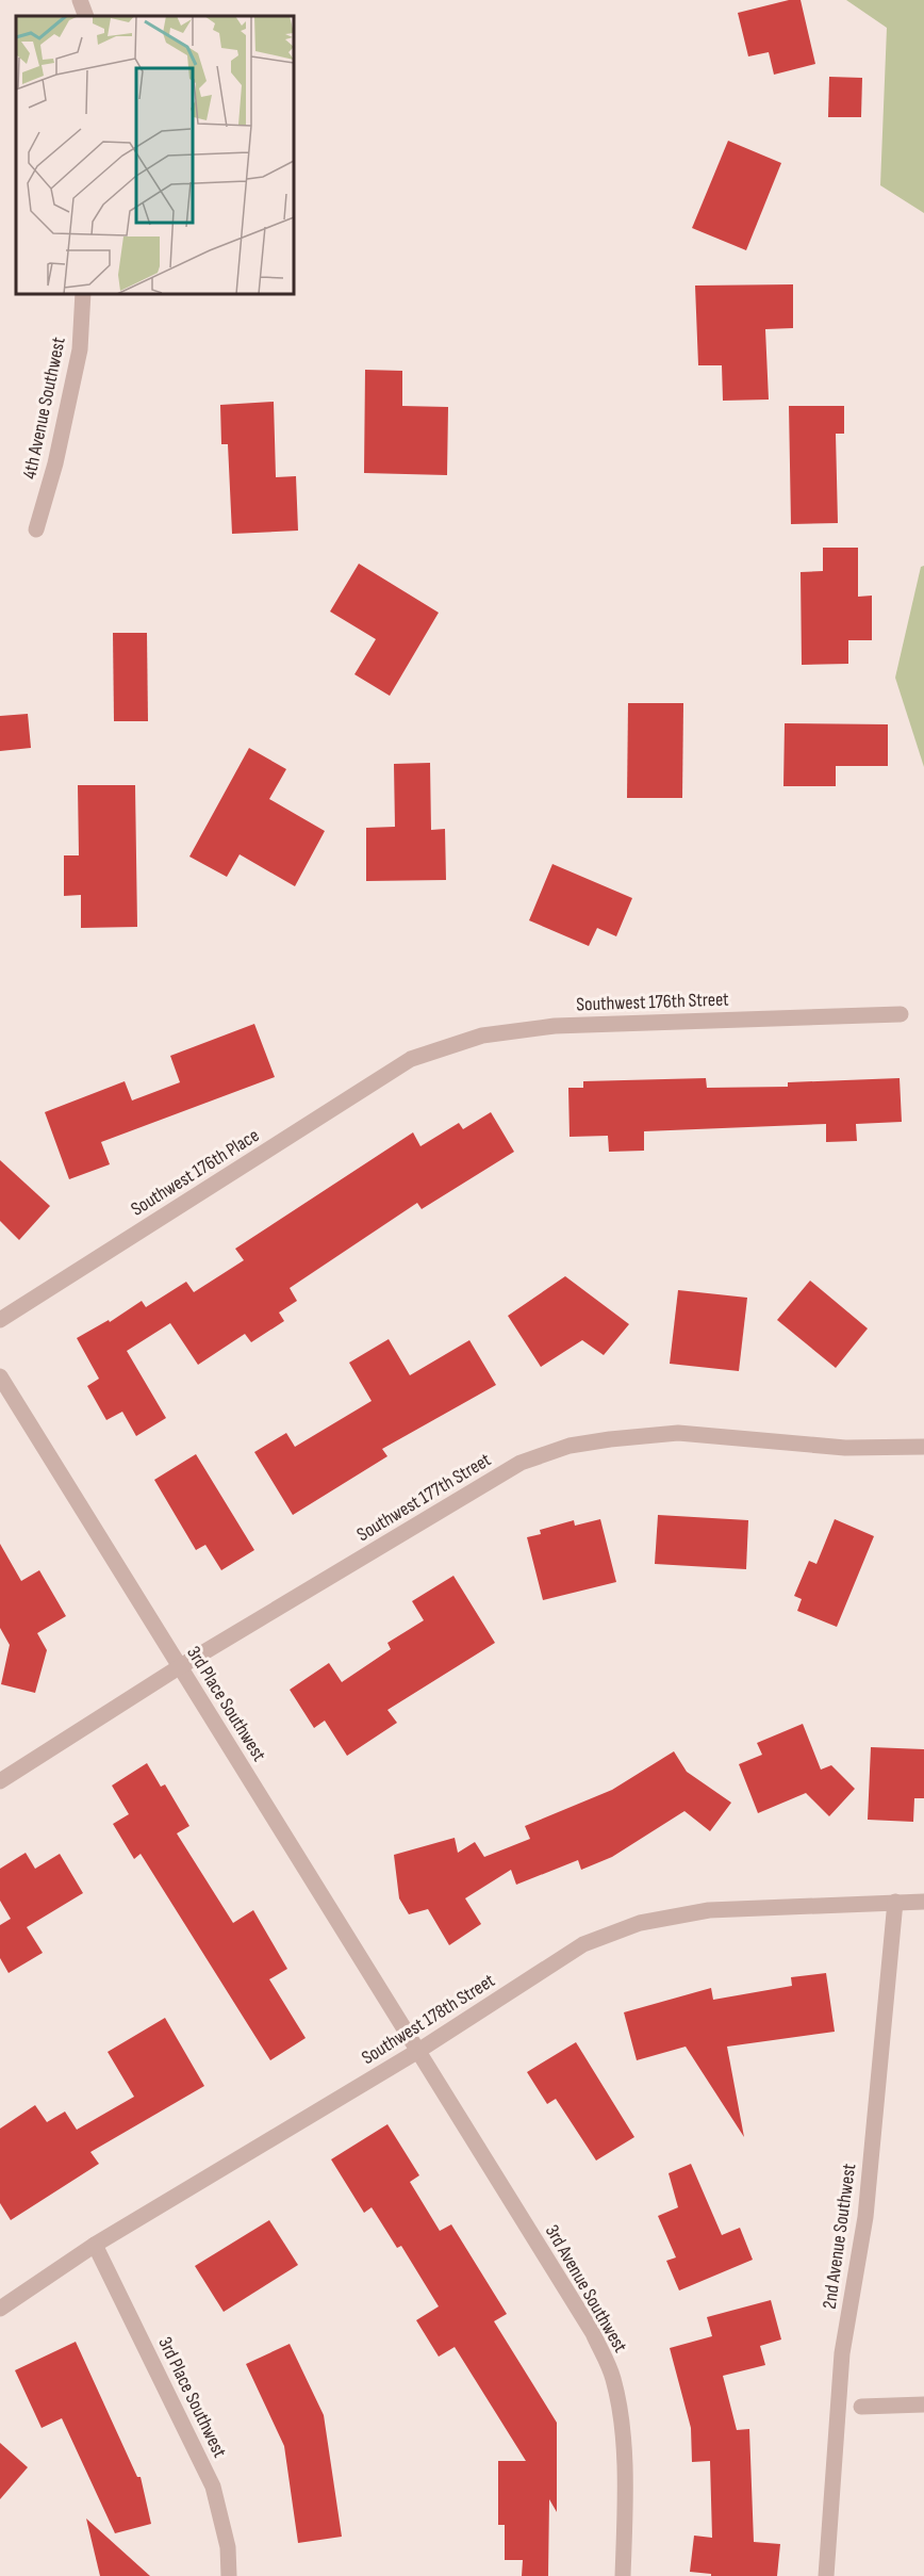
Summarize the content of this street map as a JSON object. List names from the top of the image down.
{
  "streets": {
    "street": [
      "4th Avenue Southwest",
      "Southwest 176th Street",
      "Southwest 176th Place",
      "Southwest 177th Street",
      "3rd Place Southwest",
      "Southwest 178th Street",
      "2nd Avenue Southwest",
      "3rd Avenue Southwest"
    ]
  },
  "crossings": [
    ["Southwest 176th Street", "Southwest 176th Place"],
    ["Southwest 177th Street", "3rd Place Southwest"],
    ["3rd Place Southwest", "Southwest 178th Street"],
    ["3rd Place Southwest", "3rd Avenue Southwest"],
    ["Southwest 178th Street", "2nd Avenue Southwest"],
    ["Southwest 178th Street", "3rd Avenue Southwest"]
  ]
}
